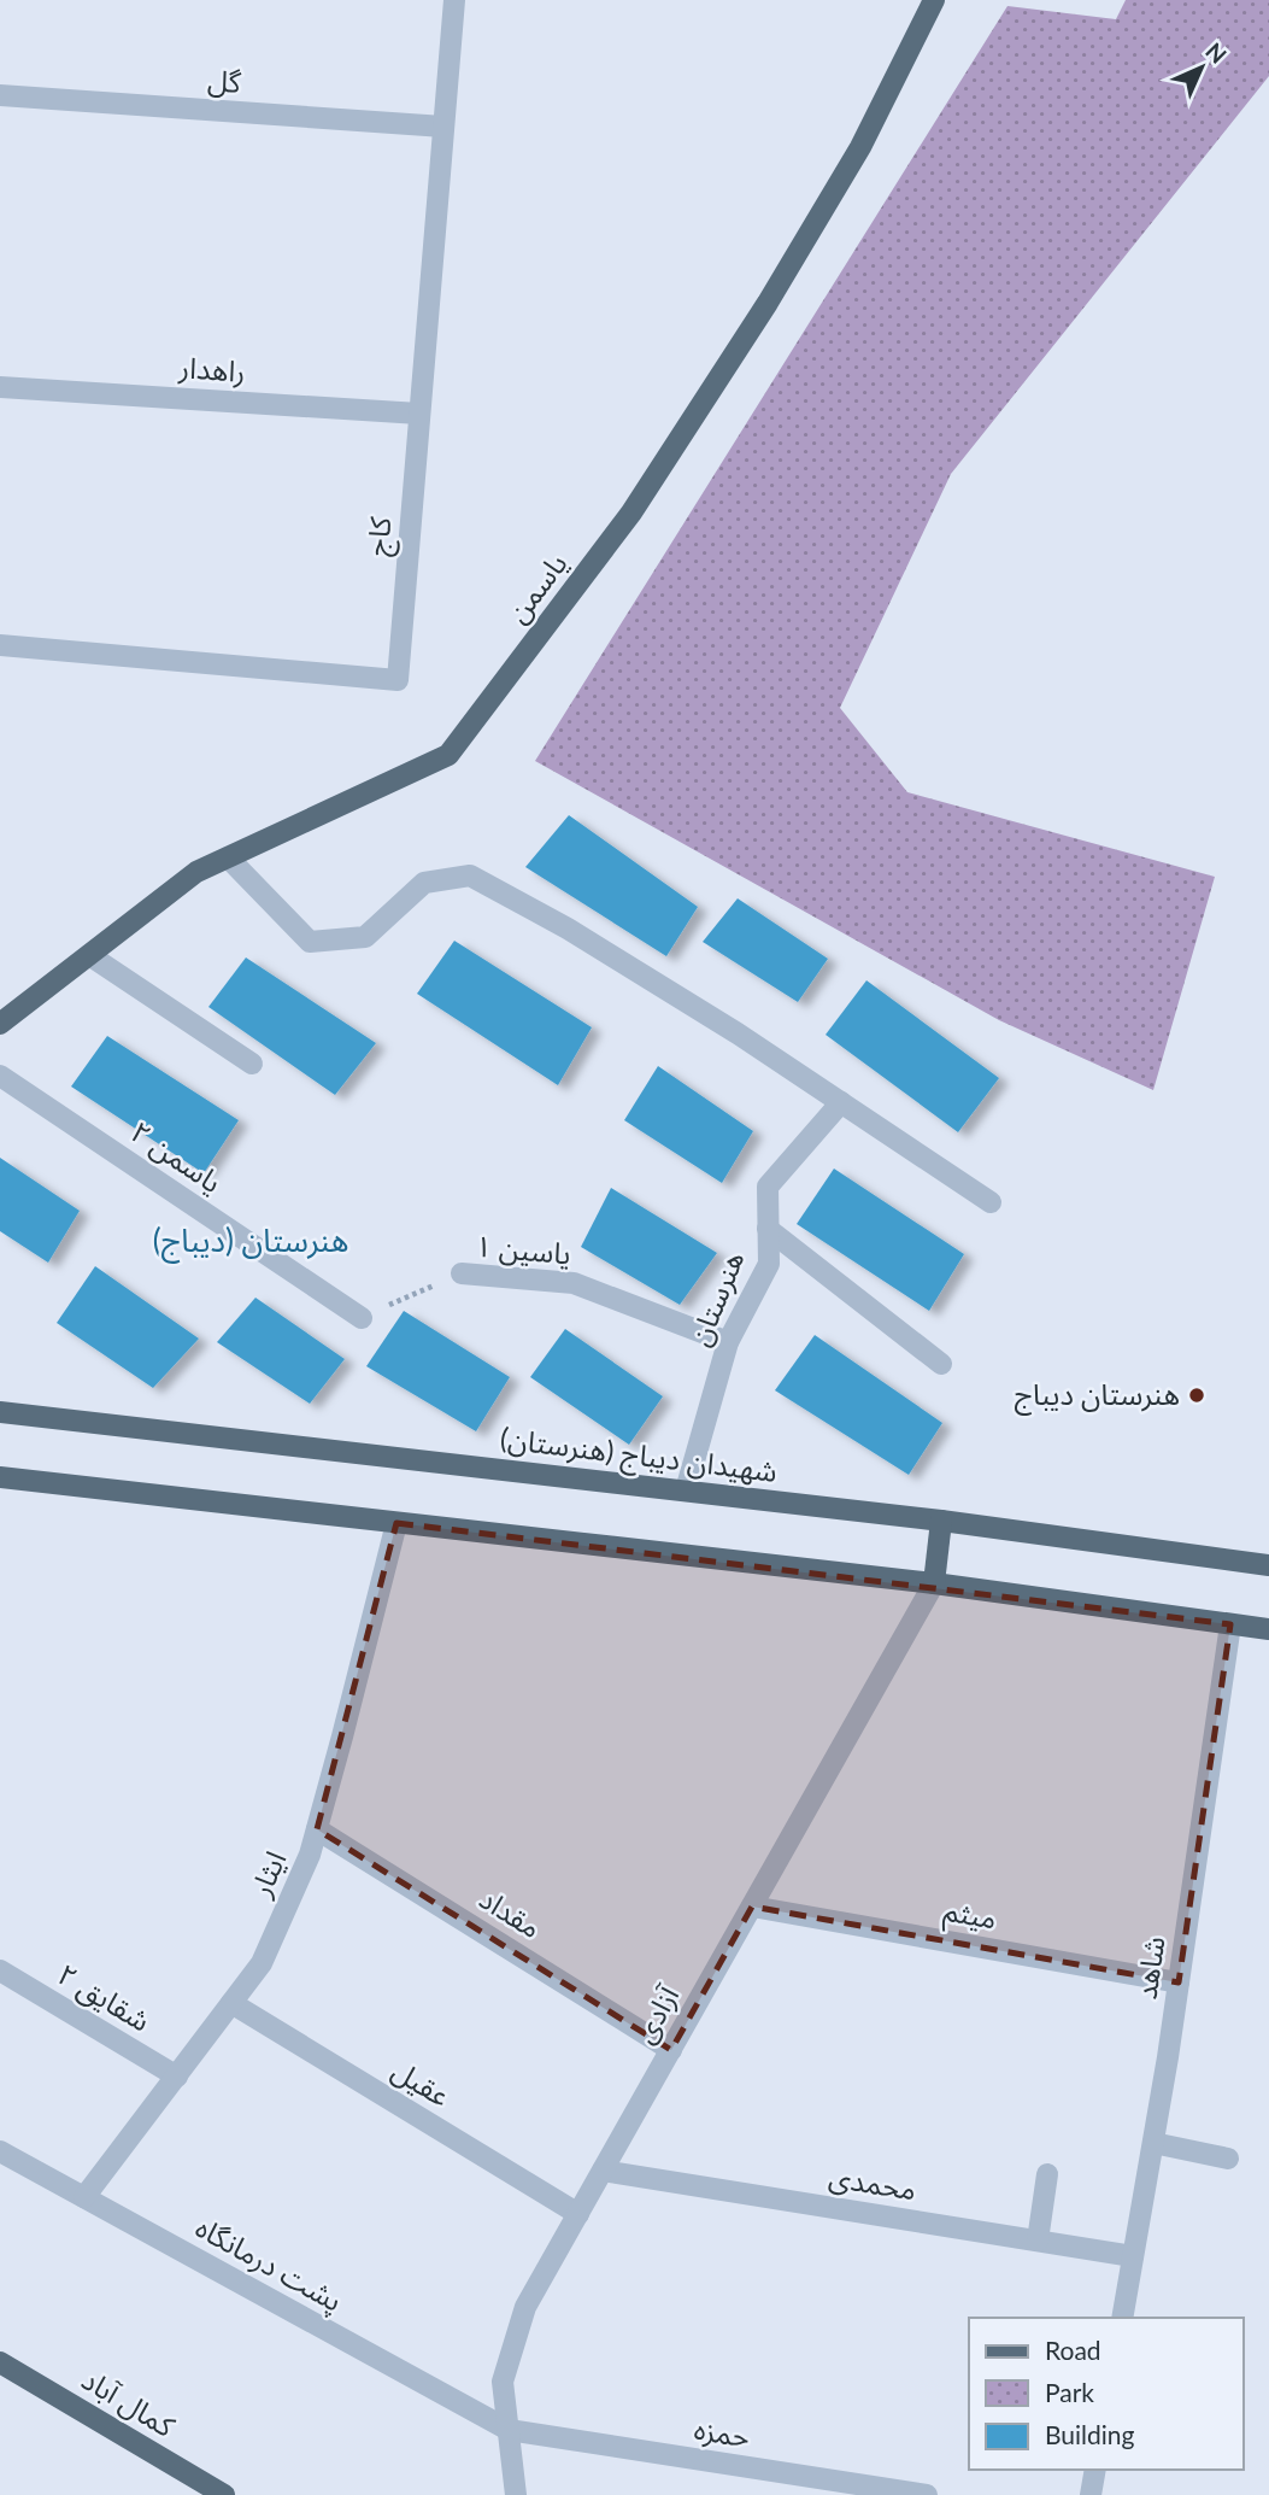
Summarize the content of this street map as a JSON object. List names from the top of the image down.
{
  "streets": {
    "main road": ["یاسمن", "شهیدان دیباج (هنرستان)", "کمال آباد"],
    "street": [
      "گل",
      "راهدار",
      "کاج",
      "یاسمن ۲",
      "یاسین ۱",
      "هنرستان",
      "ایثار",
      "مقداد",
      "میثم",
      "شاهد",
      "شقایق ۲",
      "آزادی",
      "عقیل",
      "محمدی",
      "پشت درمانگاه",
      "حمزه"
    ]
  },
  "crossings": [
    ["گل", "کاج"],
    ["راهدار", "کاج"],
    ["یاسمن ۲", "یاسین ۱"],
    ["یاسین ۱", "هنرستان"],
    ["هنرستان", "شهیدان دیباج (هنرستان)"],
    ["ایثار", "مقداد"],
    ["ایثار", "شقایق ۲"],
    ["ایثار", "عقیل"],
    ["ایثار", "پشت درمانگاه"],
    ["مقداد", "آزادی"],
    ["میثم", "شاهد"],
    ["میثم", "آزادی"],
    ["شاهد", "محمدی"],
    ["آزادی", "عقیل"],
    ["آزادی", "محمدی"],
    ["آزادی", "پشت درمانگاه"],
    ["آزادی", "حمزه"],
    ["پشت درمانگاه", "حمزه"]
  ],
  "districts": ["(هنرستان (دیباج"],
  "places": ["هنرستان دیباج"],
  "legend": ["Road", "Park", "Building"],
  "north": "top right"
}
